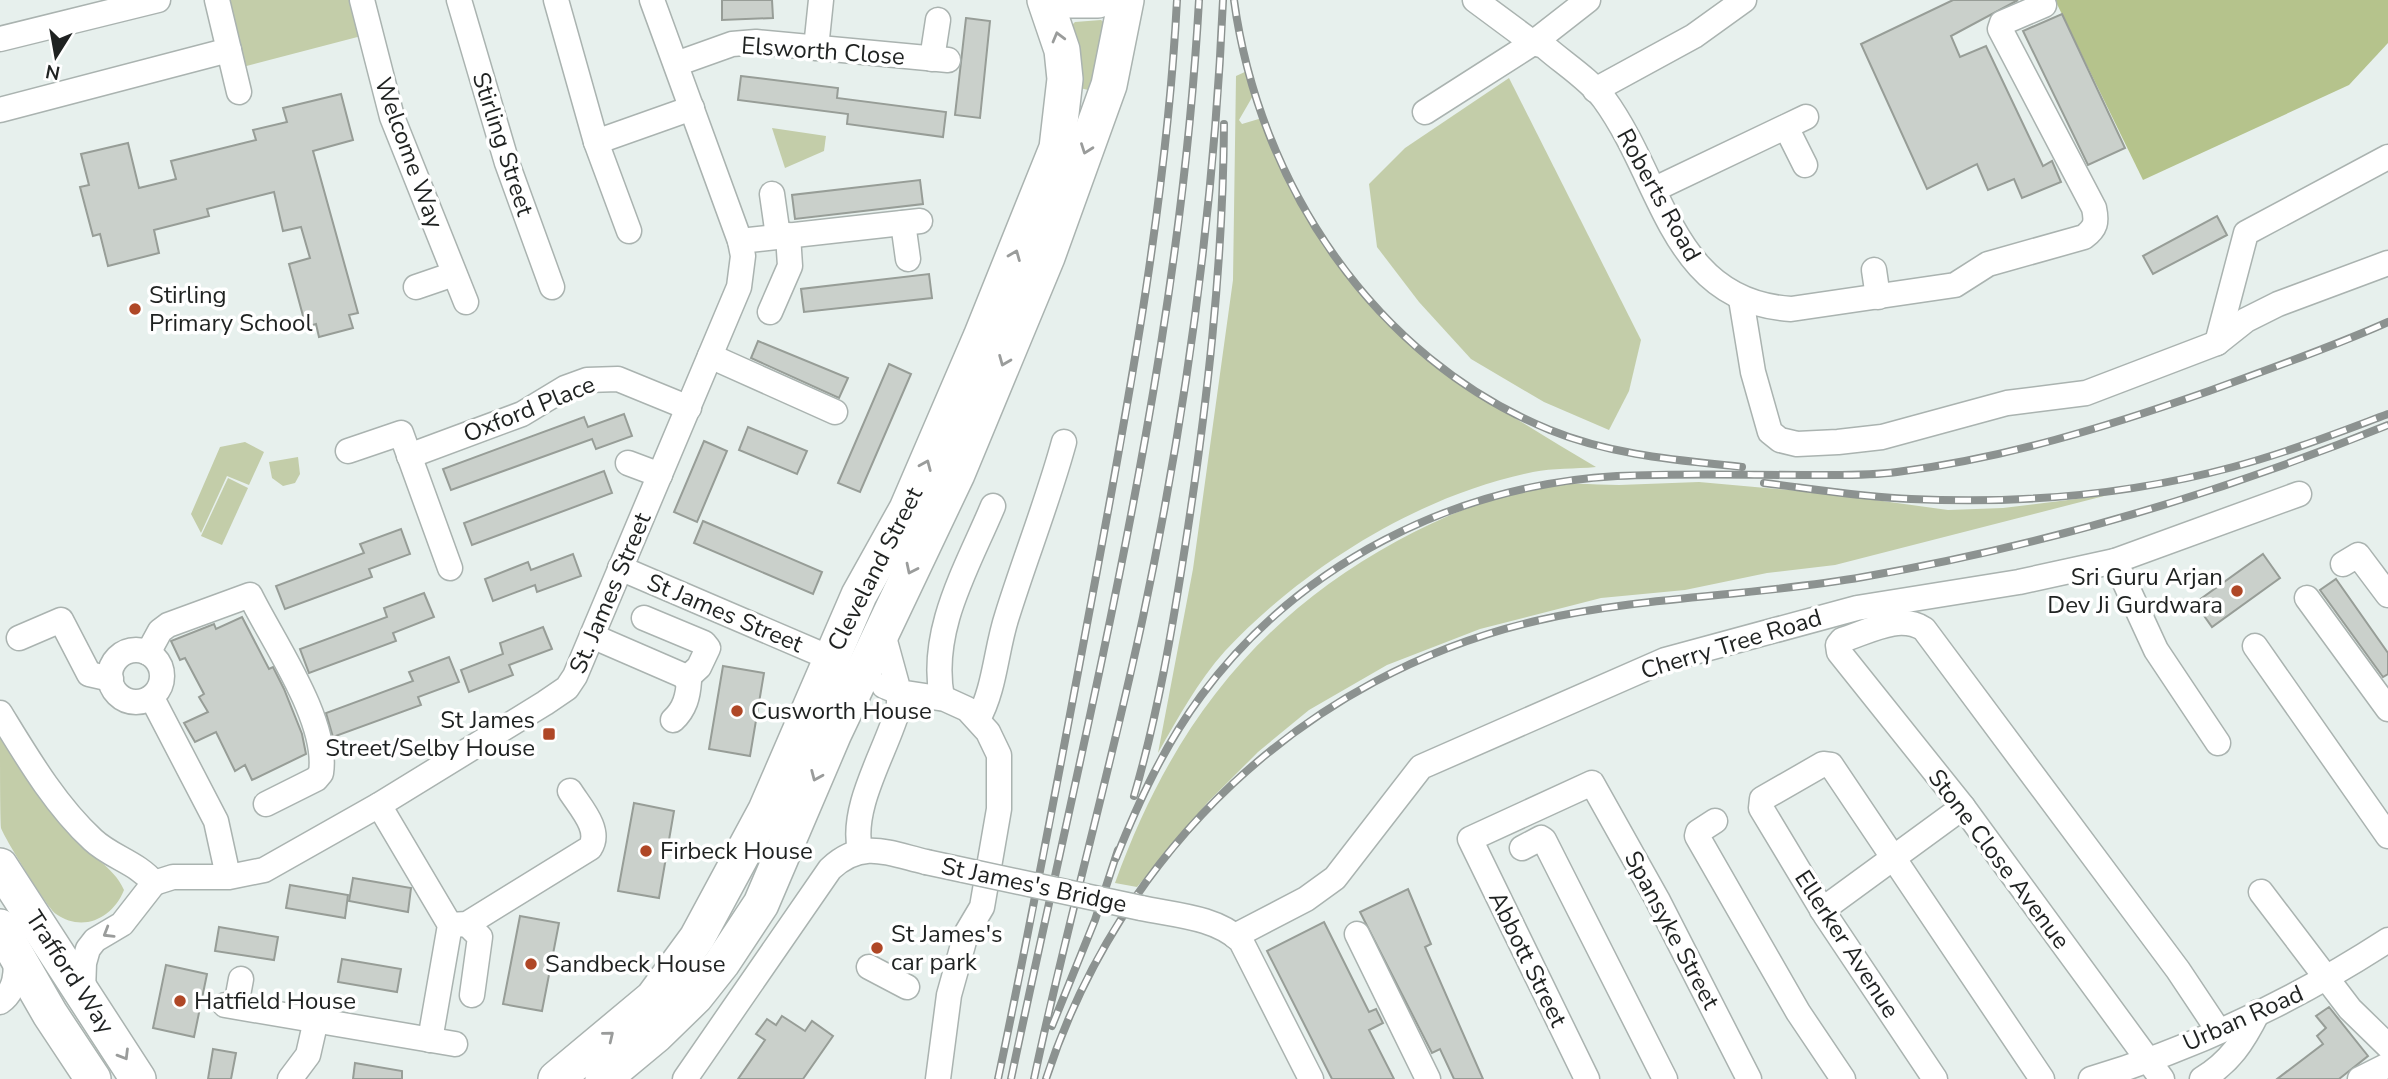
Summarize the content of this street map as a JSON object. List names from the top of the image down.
{
  "streets": {
    "highway": ["Cleveland Street", "Trafford Way"],
    "street": [
      "Elsworth Close",
      "Stirling Street",
      "Welcome Way",
      "Roberts Road",
      "Oxford Place",
      "St. James Street",
      "St James Street",
      "Cherry Tree Road",
      "Stone Close Avenue",
      "St James's Bridge",
      "Spansyke Street",
      "Ellerker Avenue",
      "Abbott Street",
      "Urban Road"
    ]
  },
  "crossings": [
    ["Elsworth Close", "St. James Street"],
    ["Oxford Place", "St. James Street"],
    ["Cleveland Street", "St James Street"],
    ["St. James Street", "St James Street"],
    ["Cherry Tree Road", "St James's Bridge"],
    ["Stone Close Avenue", "Urban Road"],
    ["Spansyke Street", "Abbott Street"]
  ],
  "places": {
    "other": [
      "Stirling Primary School",
      "Sri Guru Arjan Dev Ji Gurdwara",
      "Cusworth House",
      "Firbeck House",
      "St James's car park",
      "Sandbeck House",
      "Hatfield House"
    ],
    "transit": ["St James Street/Selby House"]
  },
  "north": "bottom"
}
